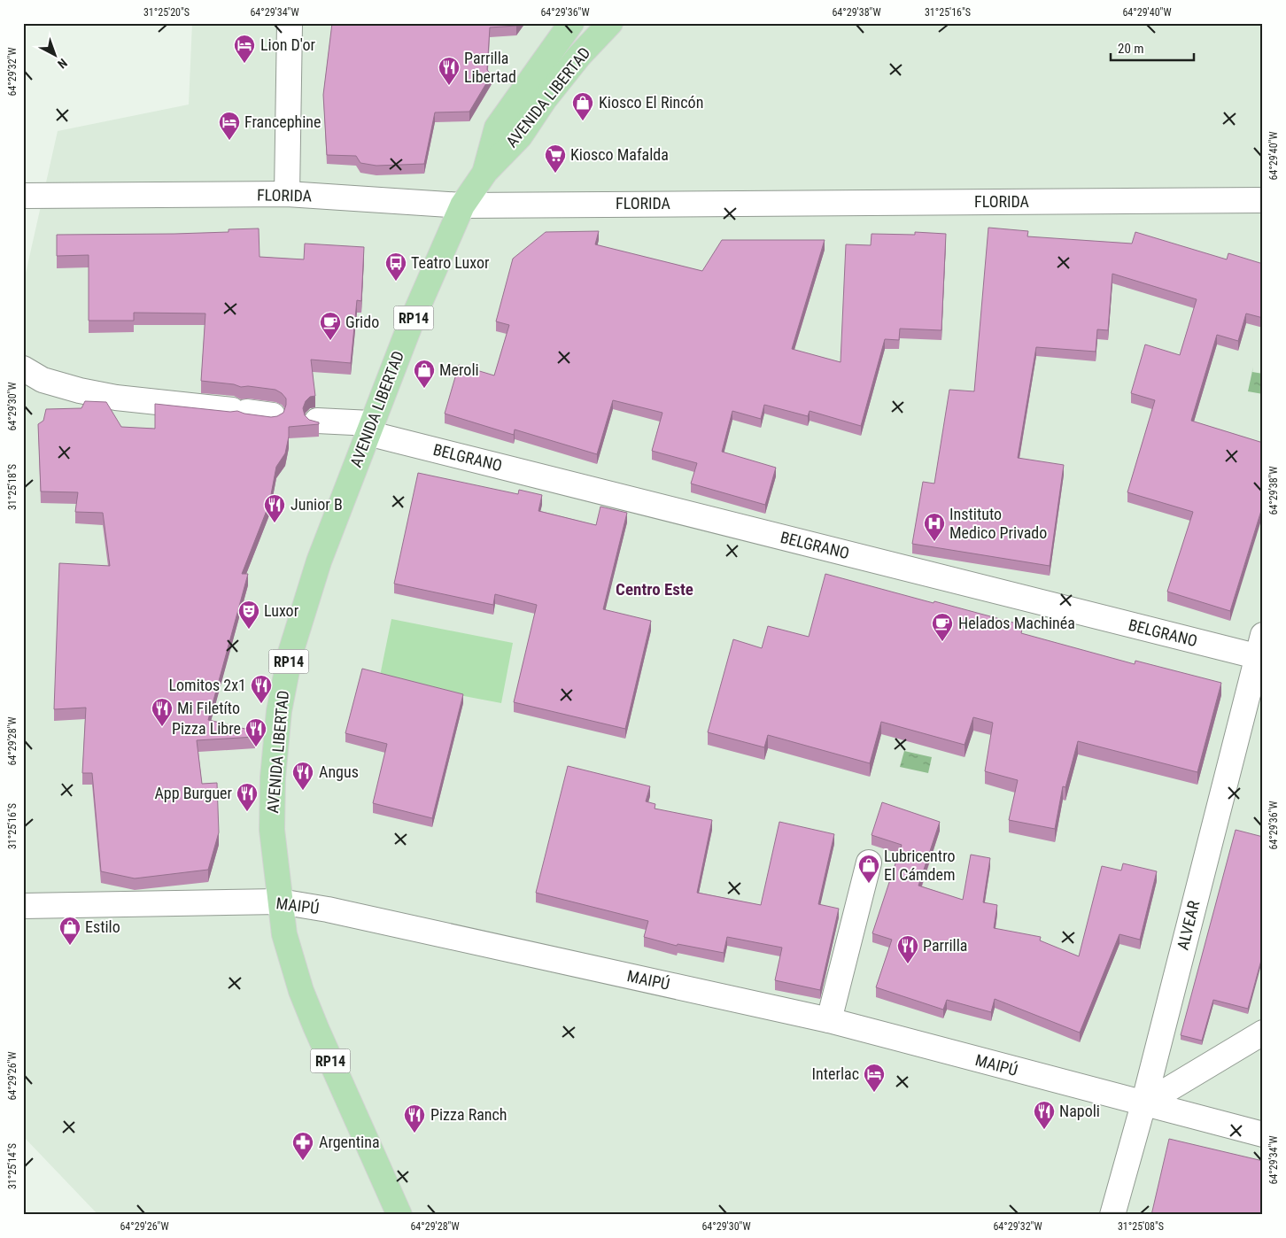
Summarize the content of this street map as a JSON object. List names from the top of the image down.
{
  "streets": {
    "main road": ["AVENIDA LIBERTAD", "RP14"],
    "street": [
      "FLORIDA",
      "BELGRANO",
      "MAIPÚ",
      "ALVEAR"
    ]
  },
  "crossings": [
    ["AVENIDA LIBERTAD", "FLORIDA"],
    ["AVENIDA LIBERTAD", "BELGRANO"],
    ["AVENIDA LIBERTAD", "MAIPÚ"],
    ["BELGRANO", "ALVEAR"],
    ["MAIPÚ", "ALVEAR"]
  ],
  "districts": ["Centro Este"],
  "places": {
    "hotel": ["Lion D'or", "Francephine", "Interlac"],
    "restaurant": [
      "Parrilla Libertad",
      "Junior B",
      "Lomitos 2x1",
      "Mi Filetíto",
      "Pizza Libre",
      "Angus",
      "App Burguer",
      "Parrilla",
      "Napoli",
      "Pizza Ranch"
    ],
    "shop": [
      "Kiosco El Rincón",
      "Meroli",
      "Lubricentro El Cámdem",
      "Estilo"
    ],
    "supermarket": ["Kiosco Mafalda"],
    "bus stop": ["Teatro Luxor"],
    "cafe": ["Grido", "Helados Machinéa"],
    "hospital": ["Instituto Medico Privado"],
    "theatre": ["Luxor"],
    "pharmacy": ["Argentina"]
  },
  "scale_bar": "20 m",
  "north": "bottom right",
  "coordinates": [
    "31°25'20\"S",
    "64°29'34\"W",
    "64°29'36\"W",
    "64°29'38\"W",
    "31°25'16\"S",
    "64°29'40\"W",
    "64°29'32\"W",
    "64°29'30\"W",
    "31°25'18\"S",
    "64°29'28\"W",
    "64°29'26\"W",
    "31°25'14\"S",
    "31°25'08\"S"
  ]
}
